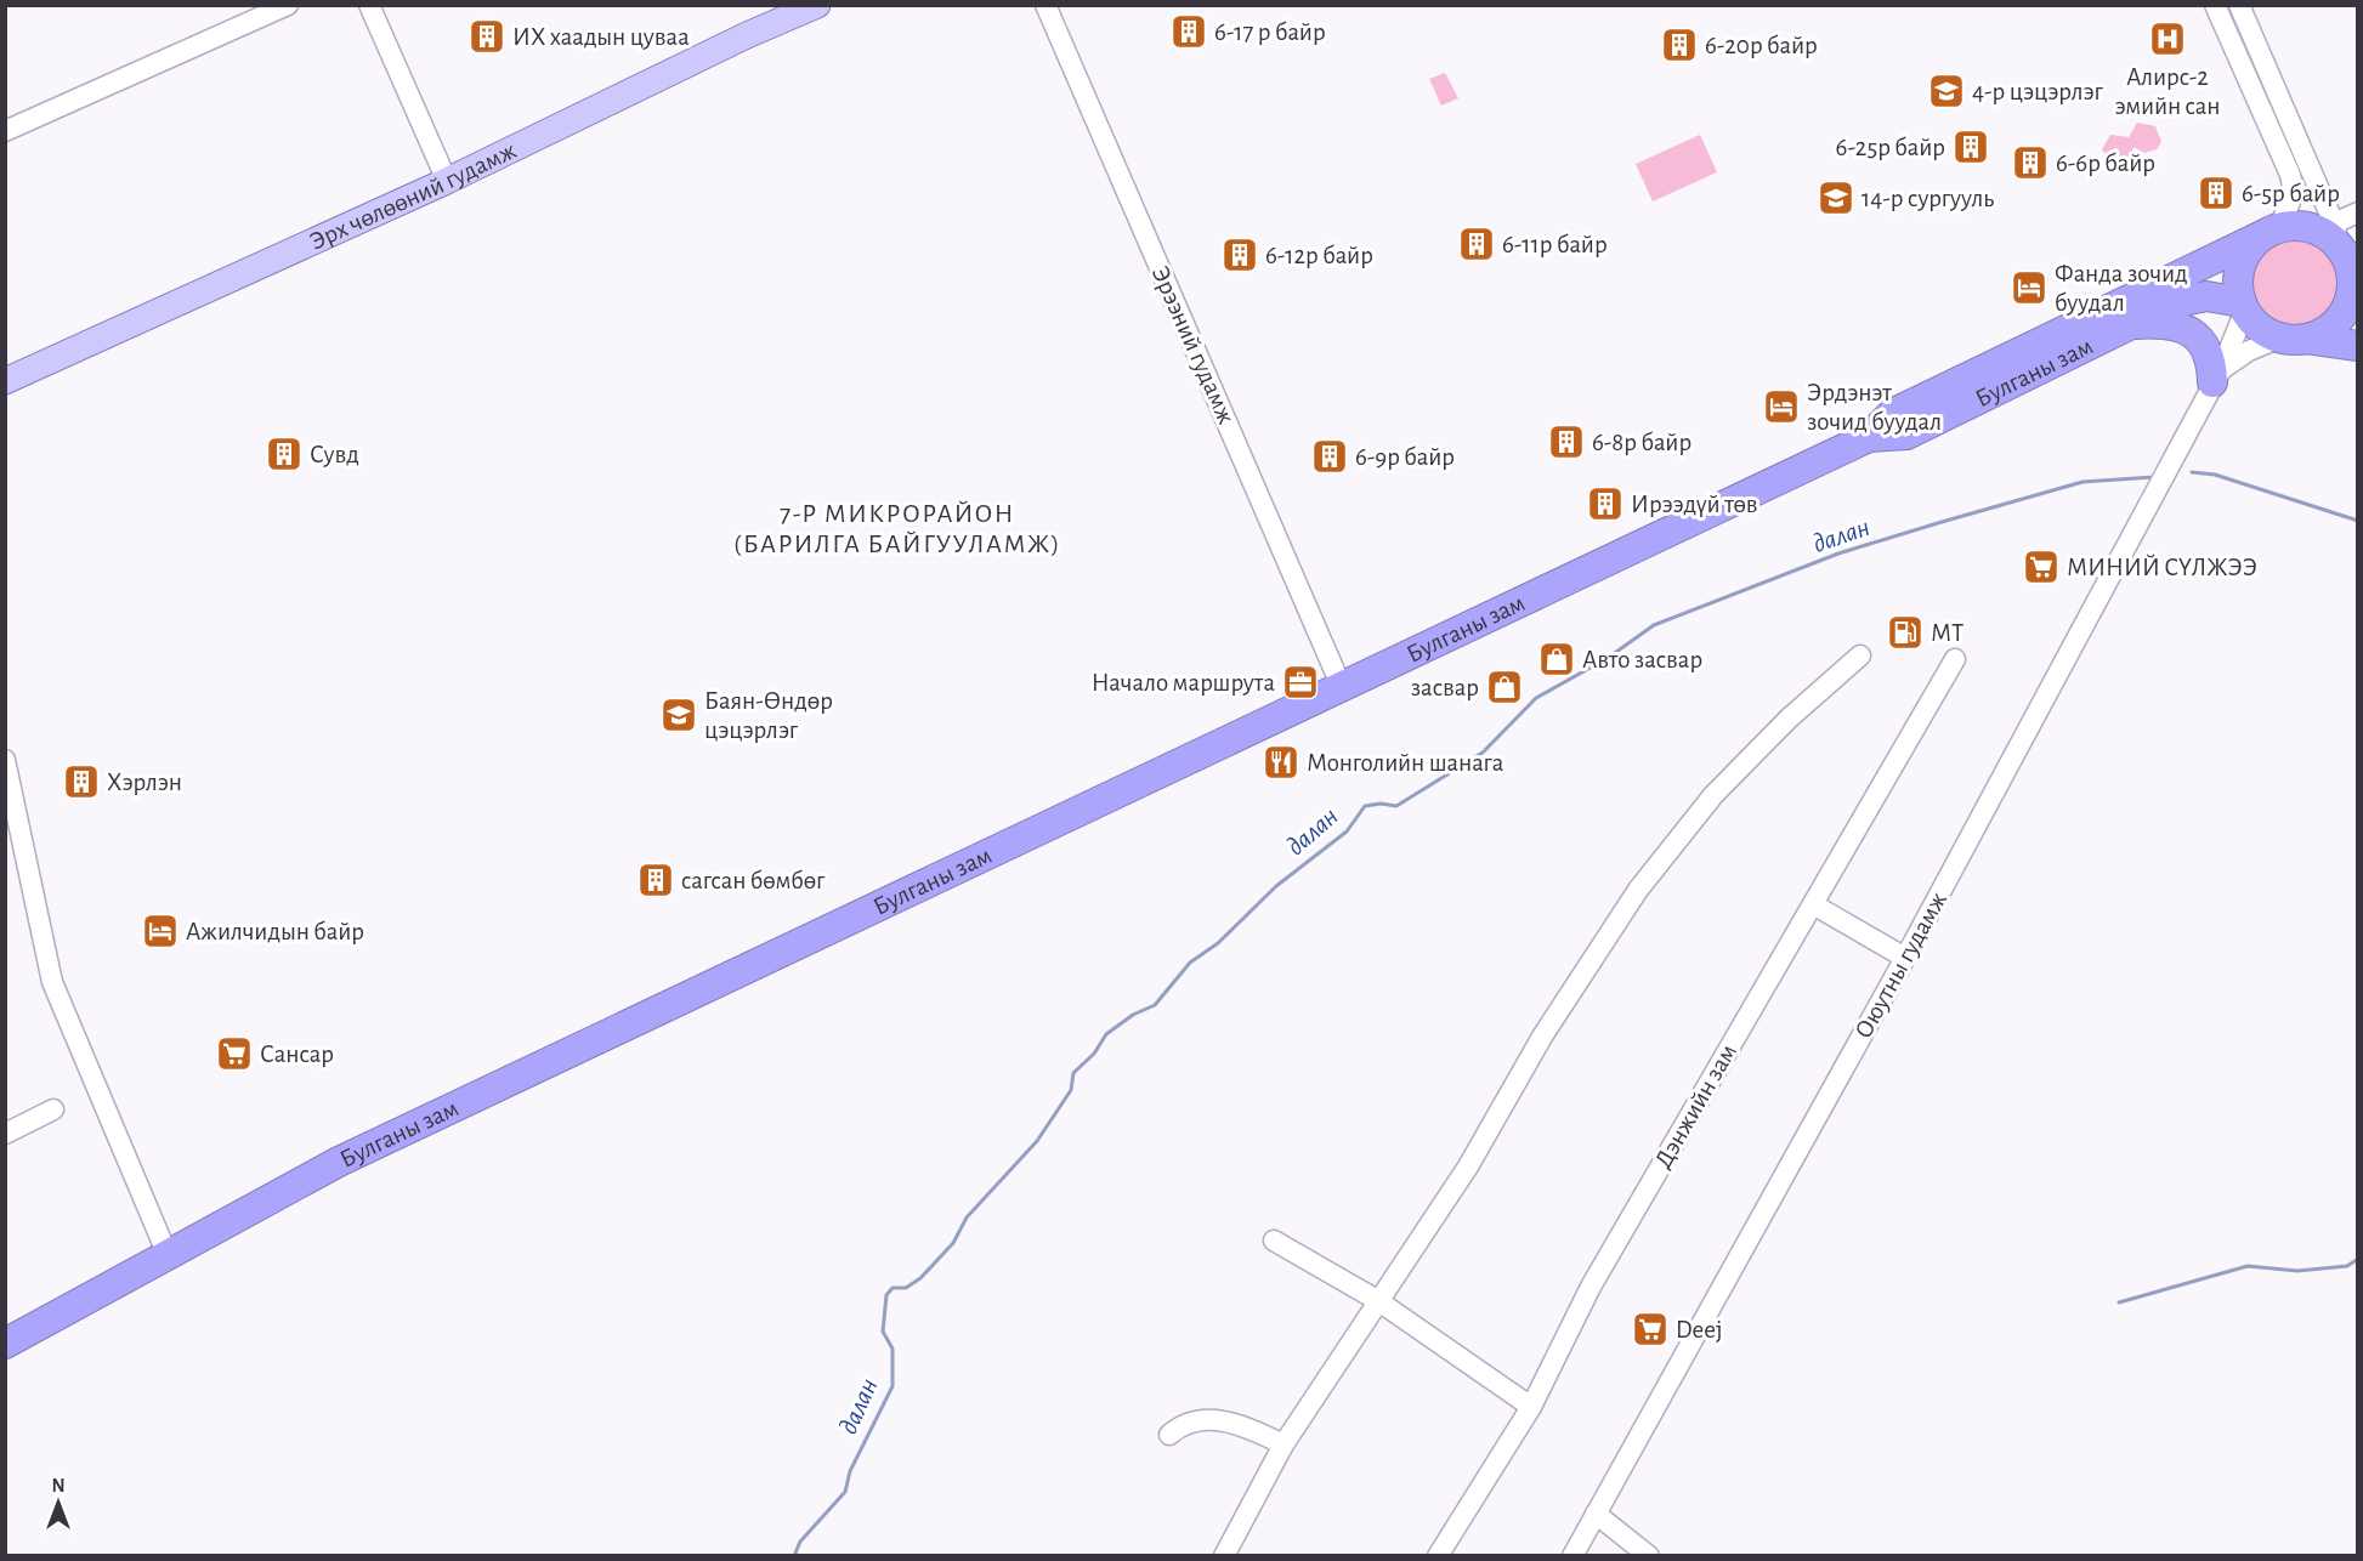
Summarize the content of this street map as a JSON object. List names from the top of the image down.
{
  "streets": {
    "highway": ["Булганы зам"],
    "main road": ["Эрх чөлөөний гудамж"],
    "street": ["Эрээний гудамж", "Оюутны гудамж", "Дэнжийн зам"]
  },
  "crossings": [
    ["Эрээний гудамж", "Булганы зам"],
    ["Булганы зам", "Оюутны гудамж"]
  ],
  "districts": ["7-Р МИКРОРАЙОН (БАРИЛГА БАЙГУУЛАМЖ)"],
  "water": ["далан"],
  "places": {
    "building": [
      "6-17 р байр",
      "ИХ хаадын цуваа",
      "6-20р байр",
      "6-25р байр",
      "6-6р байр",
      "6-5р байр",
      "6-11р байр",
      "6-12р байр",
      "6-8р байр",
      "Сувд",
      "6-9р байр",
      "Ирээдүй төв",
      "Хэрлэн",
      "сагсан бөмбөг"
    ],
    "hospital": ["Aлирс-2 эмийн сан"],
    "school or university": ["4-р цэцэрлэг", "14-р сургууль", "Баян-Өндөр цэцэрлэг"],
    "hotel": ["Фанда зочид буудал", "Эрдэнэт зочид буудал", "Ажилчидын байр"],
    "supermarket": ["МИНИЙ СҮЛЖЭЭ", "Сансар", "Deej"],
    "fuel station": ["МТ"],
    "shop": ["Авто засвар", "засвар"],
    "office": ["Начало маршрута"],
    "restaurant": ["Монголийн шанага"]
  },
  "north": "top"
}
